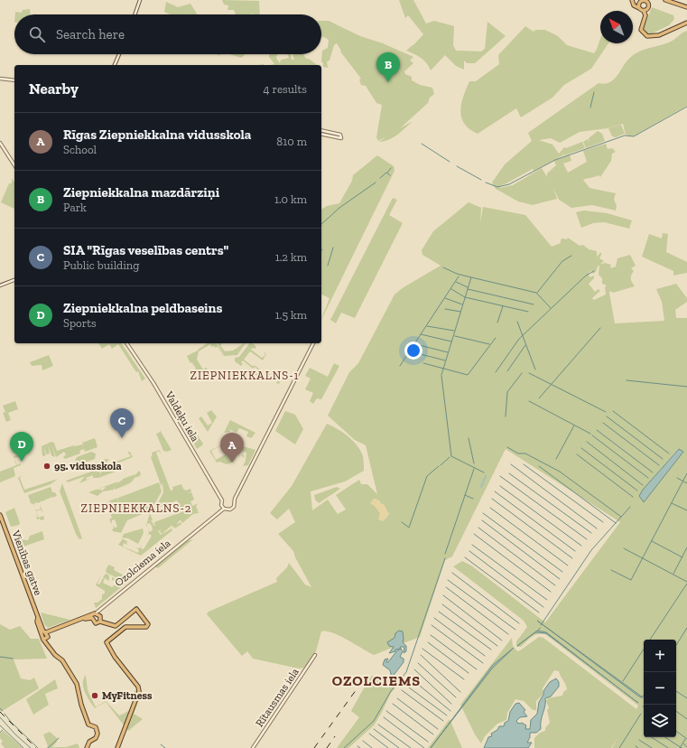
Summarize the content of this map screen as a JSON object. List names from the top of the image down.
{
  "streets": {
    "highway": ["Vienības gatve", "Ozolciema iela"],
    "street": ["Valdeķu iela", "Rītausmas iela"]
  },
  "crossings": [
    ["Valdeķu iela", "Ozolciema iela"],
    ["Vienības gatve", "Ozolciema iela"]
  ],
  "districts": ["ZIEPNIEKKALNS-1", "ZIEPNIEKKALNS-2", "OZOLCIEMS"],
  "places": ["95. vidusskola", "MyFitness"],
  "north": "top left",
  "page": {
    "search": "Search here",
    "pins": [
      "B",
      "C",
      "D",
      "A"
    ],
    "heading": ["Nearby", "4 results"],
    "list": [
      {
        "mark": "A",
        "name": "Rīgas Ziepniekkalna vidusskola",
        "note": "School",
        "value": "810 m"
      },
      {
        "mark": "B",
        "name": "Ziepniekkalna mazdārziņi",
        "note": "Park",
        "value": "1.0 km"
      },
      {
        "mark": "C",
        "name": "SIA \"Rīgas veselības centrs\"",
        "note": "Public building",
        "value": "1.2 km"
      },
      {
        "mark": "D",
        "name": "Ziepniekkalna peldbaseins",
        "note": "Sports",
        "value": "1.5 km"
      }
    ],
    "map_buttons": ["+", "−"]
  }
}
